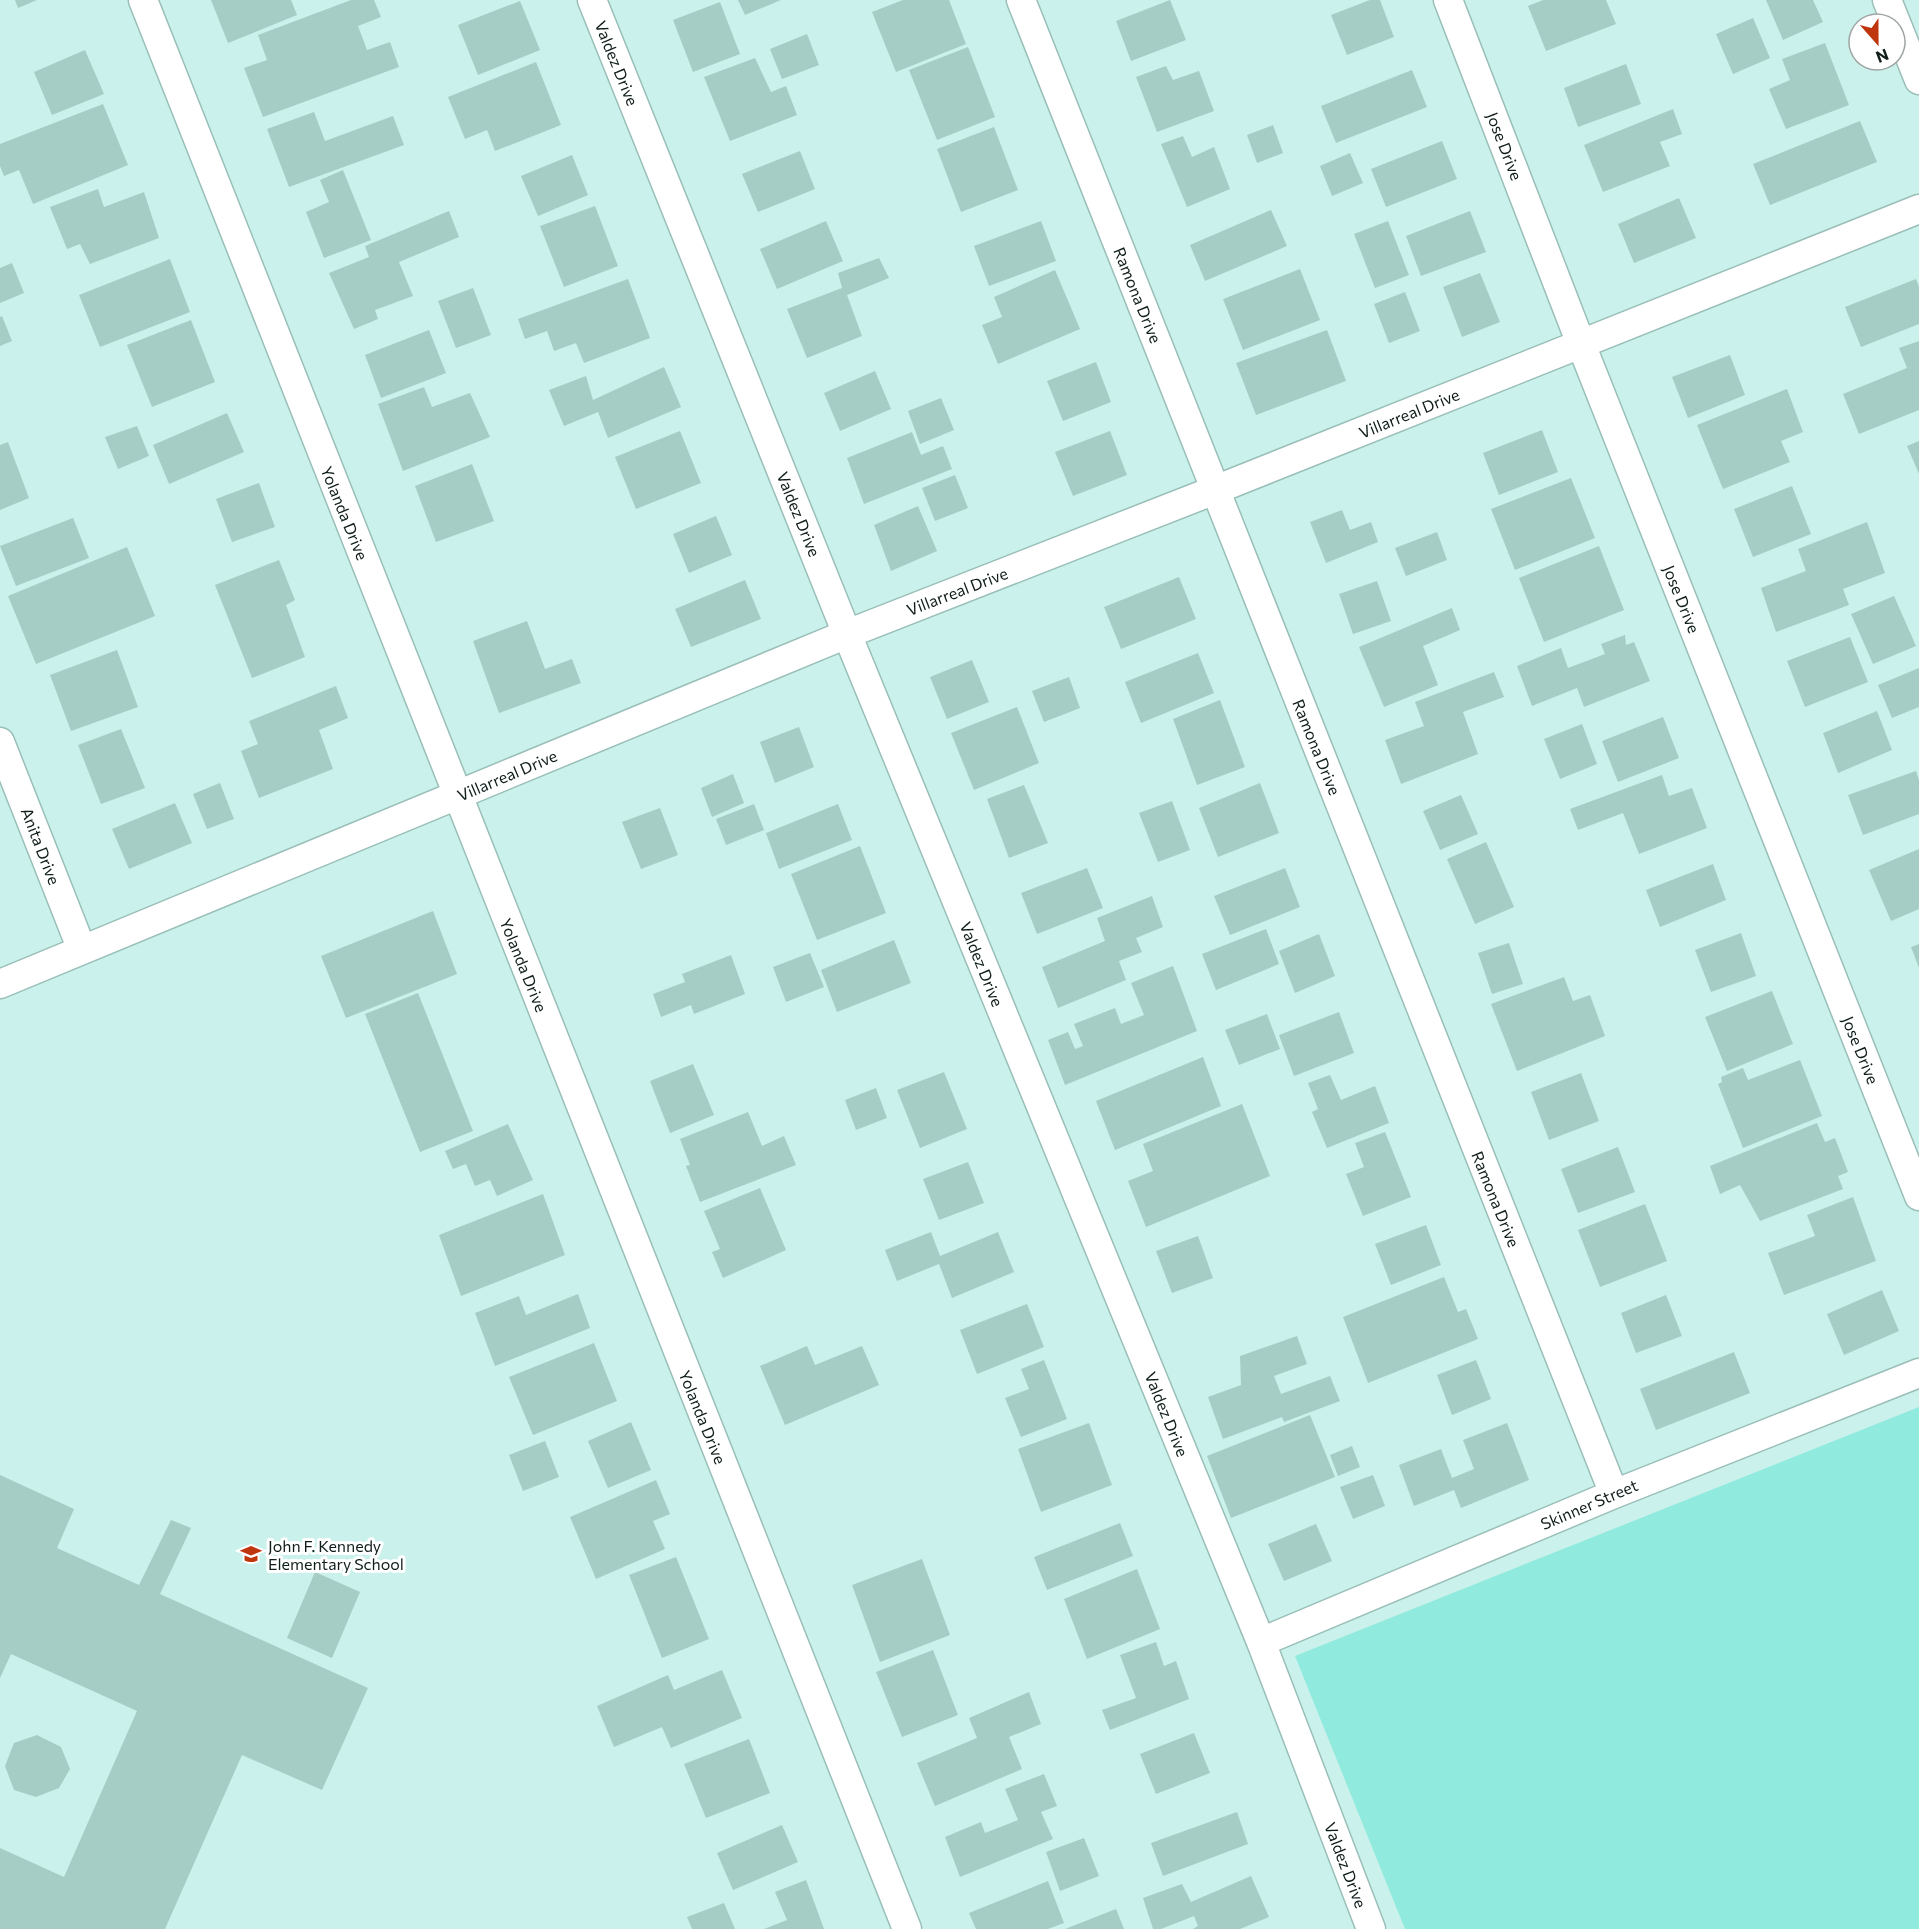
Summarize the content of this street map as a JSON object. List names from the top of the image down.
{
  "streets": {
    "street": [
      "Valdez Drive",
      "Jose Drive",
      "Ramona Drive",
      "Villarreal Drive",
      "Yolanda Drive",
      "Anita Drive",
      "Skinner Street"
    ]
  },
  "crossings": [
    ["Valdez Drive", "Villarreal Drive"],
    ["Valdez Drive", "Skinner Street"],
    ["Jose Drive", "Villarreal Drive"],
    ["Ramona Drive", "Villarreal Drive"],
    ["Ramona Drive", "Skinner Street"],
    ["Villarreal Drive", "Yolanda Drive"],
    ["Villarreal Drive", "Anita Drive"]
  ],
  "places": {
    "school or university": ["John F. Kennedy Elementary School"]
  },
  "north": "bottom"
}
